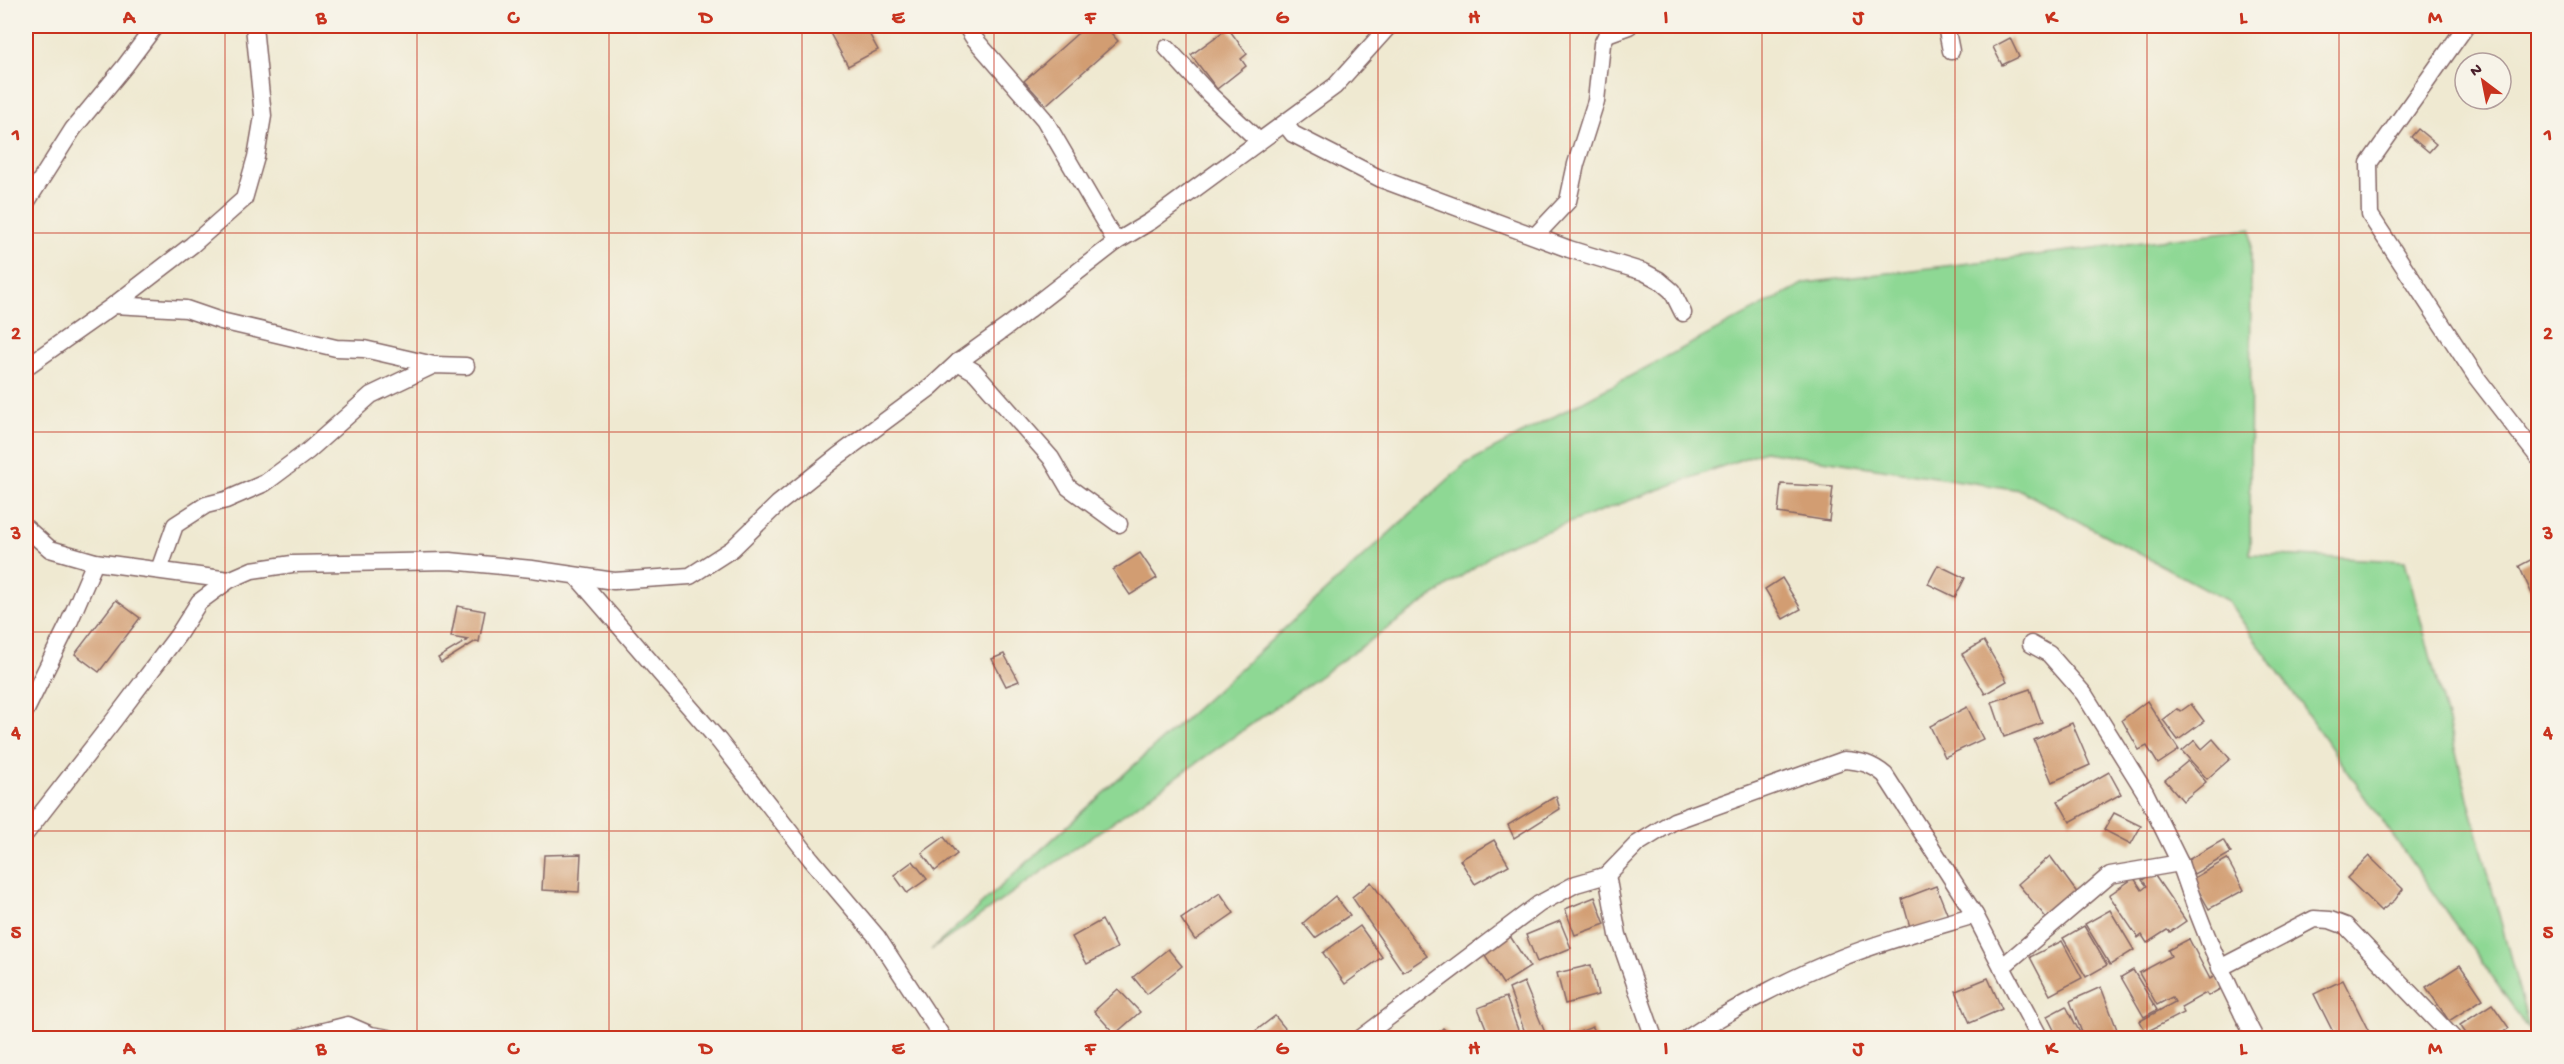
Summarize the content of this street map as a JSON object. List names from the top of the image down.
{
  "north": "top left",
  "grid": {
    "columns": [
      "A",
      "B",
      "C",
      "D",
      "E",
      "F",
      "G",
      "H",
      "I",
      "J",
      "K",
      "L",
      "M"
    ],
    "rows": [
      "1",
      "2",
      "3",
      "4",
      "5"
    ]
  }
}
